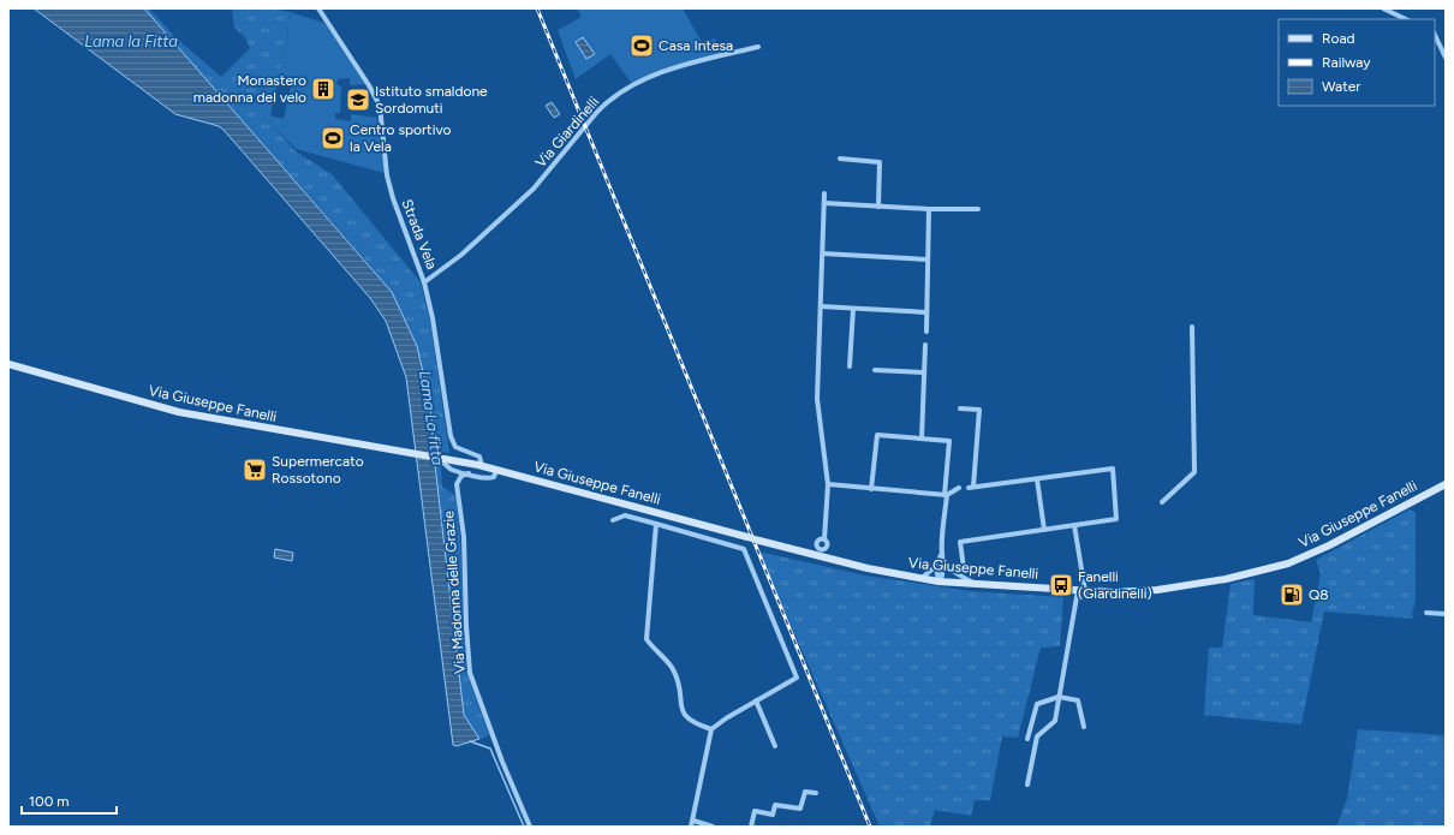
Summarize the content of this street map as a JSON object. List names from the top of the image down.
{
  "streets": {
    "main road": ["Via Giuseppe Fanelli"],
    "street": ["Via Giardinelli", "Strada Vela", "Via Madonna delle Grazie"]
  },
  "crossings": [
    ["Via Giardinelli", "Strada Vela"],
    ["Strada Vela", "Via Giuseppe Fanelli"]
  ],
  "water": ["Lama la Fitta", "Lama La fitta"],
  "places": {
    "sports": ["Casa Intesa", "Centro sportivo la Vela"],
    "building": ["Monastero madonna del velo"],
    "school or university": ["Istituto smaldone Sordomuti"],
    "supermarket": ["Supermercato Rossotono"],
    "bus stop": ["Fanelli (Giardinelli)"],
    "fuel station": ["Q8"]
  },
  "legend": ["Road", "Railway", "Water"],
  "scale_bar": "100 m"
}
